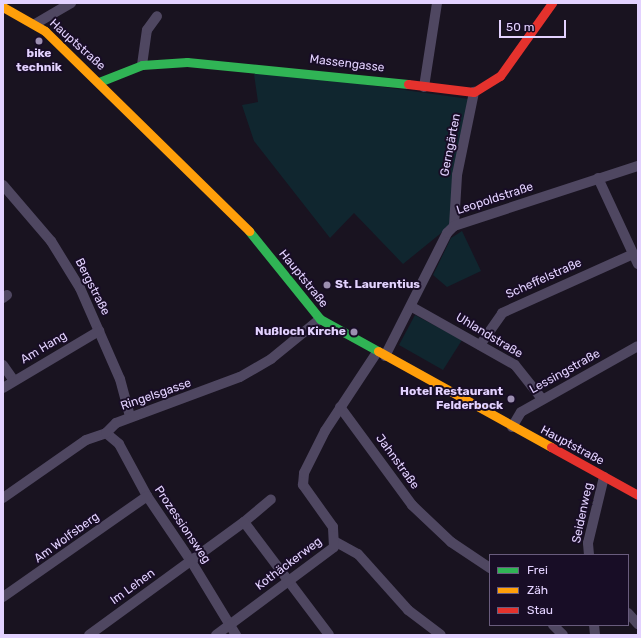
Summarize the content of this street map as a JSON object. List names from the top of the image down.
{
  "streets": {
    "main road": ["Hauptstraße", "Massengasse"],
    "street": [
      "Gerngärten",
      "Leopoldstraße",
      "Scheffelstraße",
      "Bergstraße",
      "Uhlandstraße",
      "Am Hang",
      "Lessingstraße",
      "Ringelsgasse",
      "Jahnstraße",
      "Seidenweg",
      "Prozessionsweg",
      "Am Wolfsberg",
      "Kothäckerweg",
      "Im Lehen"
    ]
  },
  "crossings": [
    ["Hauptstraße", "Massengasse"],
    ["Hauptstraße", "Leopoldstraße"],
    ["Hauptstraße", "Lessingstraße"],
    ["Hauptstraße", "Ringelsgasse"],
    ["Hauptstraße", "Seidenweg"],
    ["Massengasse", "Gerngärten"],
    ["Gerngärten", "Leopoldstraße"],
    ["Leopoldstraße", "Uhlandstraße"],
    ["Scheffelstraße", "Uhlandstraße"],
    ["Bergstraße", "Am Hang"],
    ["Bergstraße", "Ringelsgasse"],
    ["Uhlandstraße", "Lessingstraße"],
    ["Ringelsgasse", "Prozessionsweg"],
    ["Jahnstraße", "Kothäckerweg"],
    ["Prozessionsweg", "Am Wolfsberg"],
    ["Prozessionsweg", "Kothäckerweg"],
    ["Prozessionsweg", "Im Lehen"]
  ],
  "places": [
    "bike technik",
    "St. Laurentius",
    "Nußloch Kirche",
    "Hotel Restaurant Felderbock"
  ],
  "legend": ["Frei", "Zäh", "Stau"],
  "scale_bar": "50 m"
}
